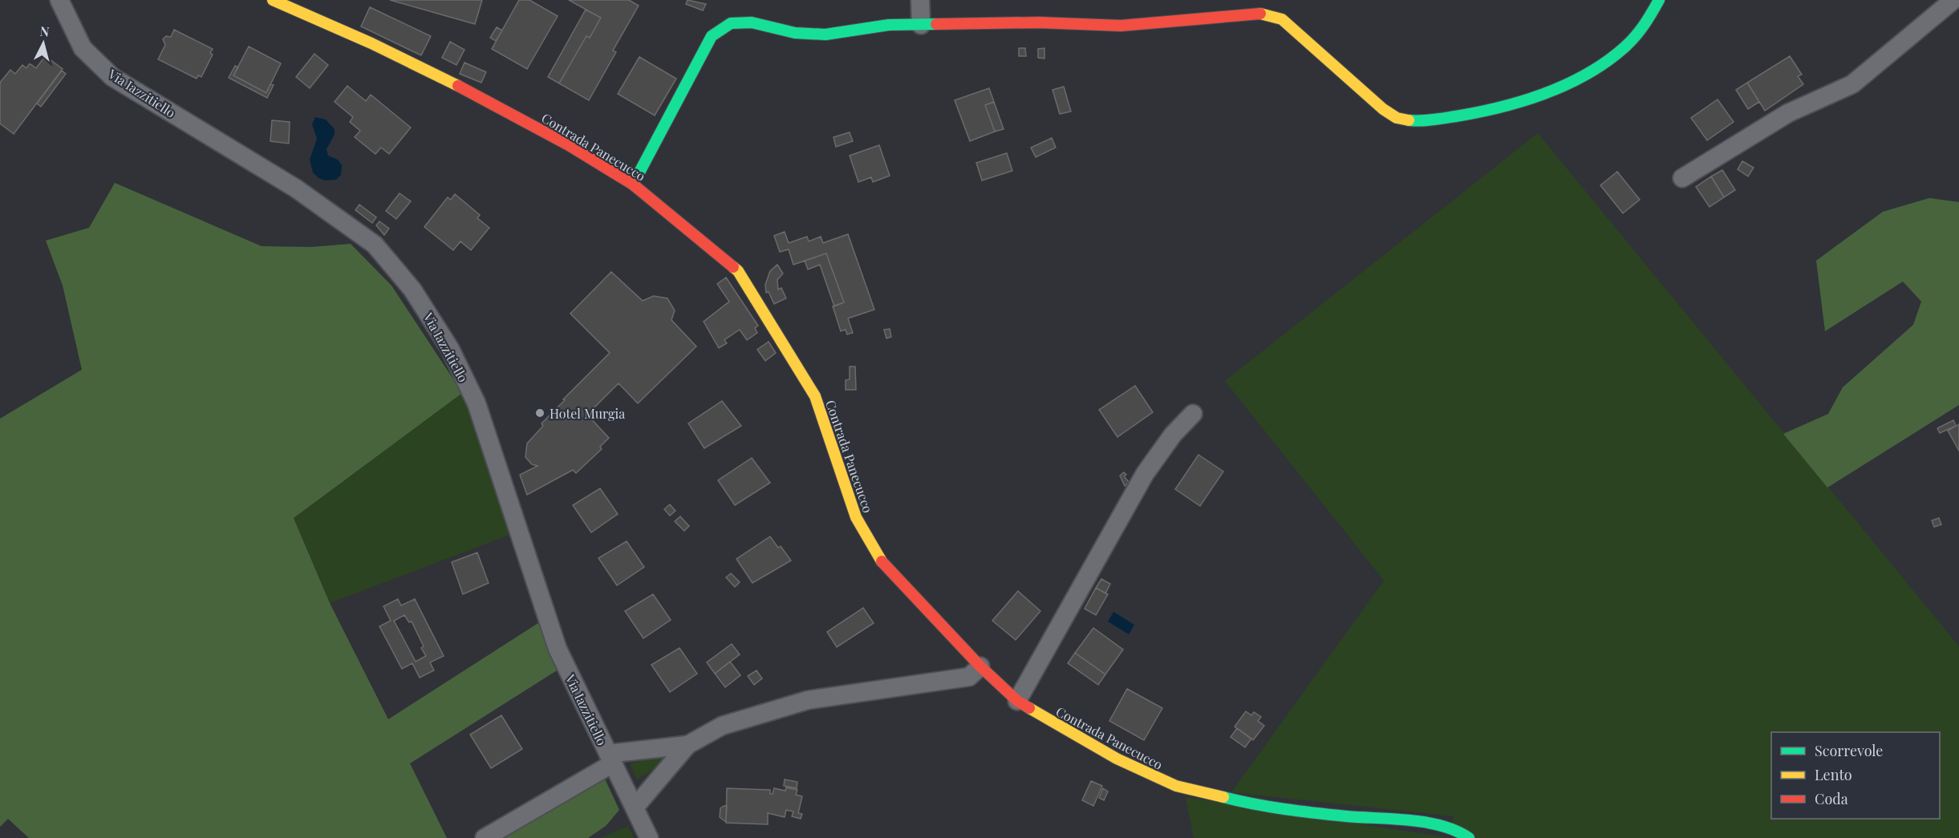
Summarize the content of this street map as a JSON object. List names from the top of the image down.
{
  "streets": {
    "street": ["Via Iazzitiello", "Contrada Panecucco"]
  },
  "places": ["Hotel Murgia"],
  "legend": ["Scorrevole", "Lento", "Coda"],
  "north": "top"
}
